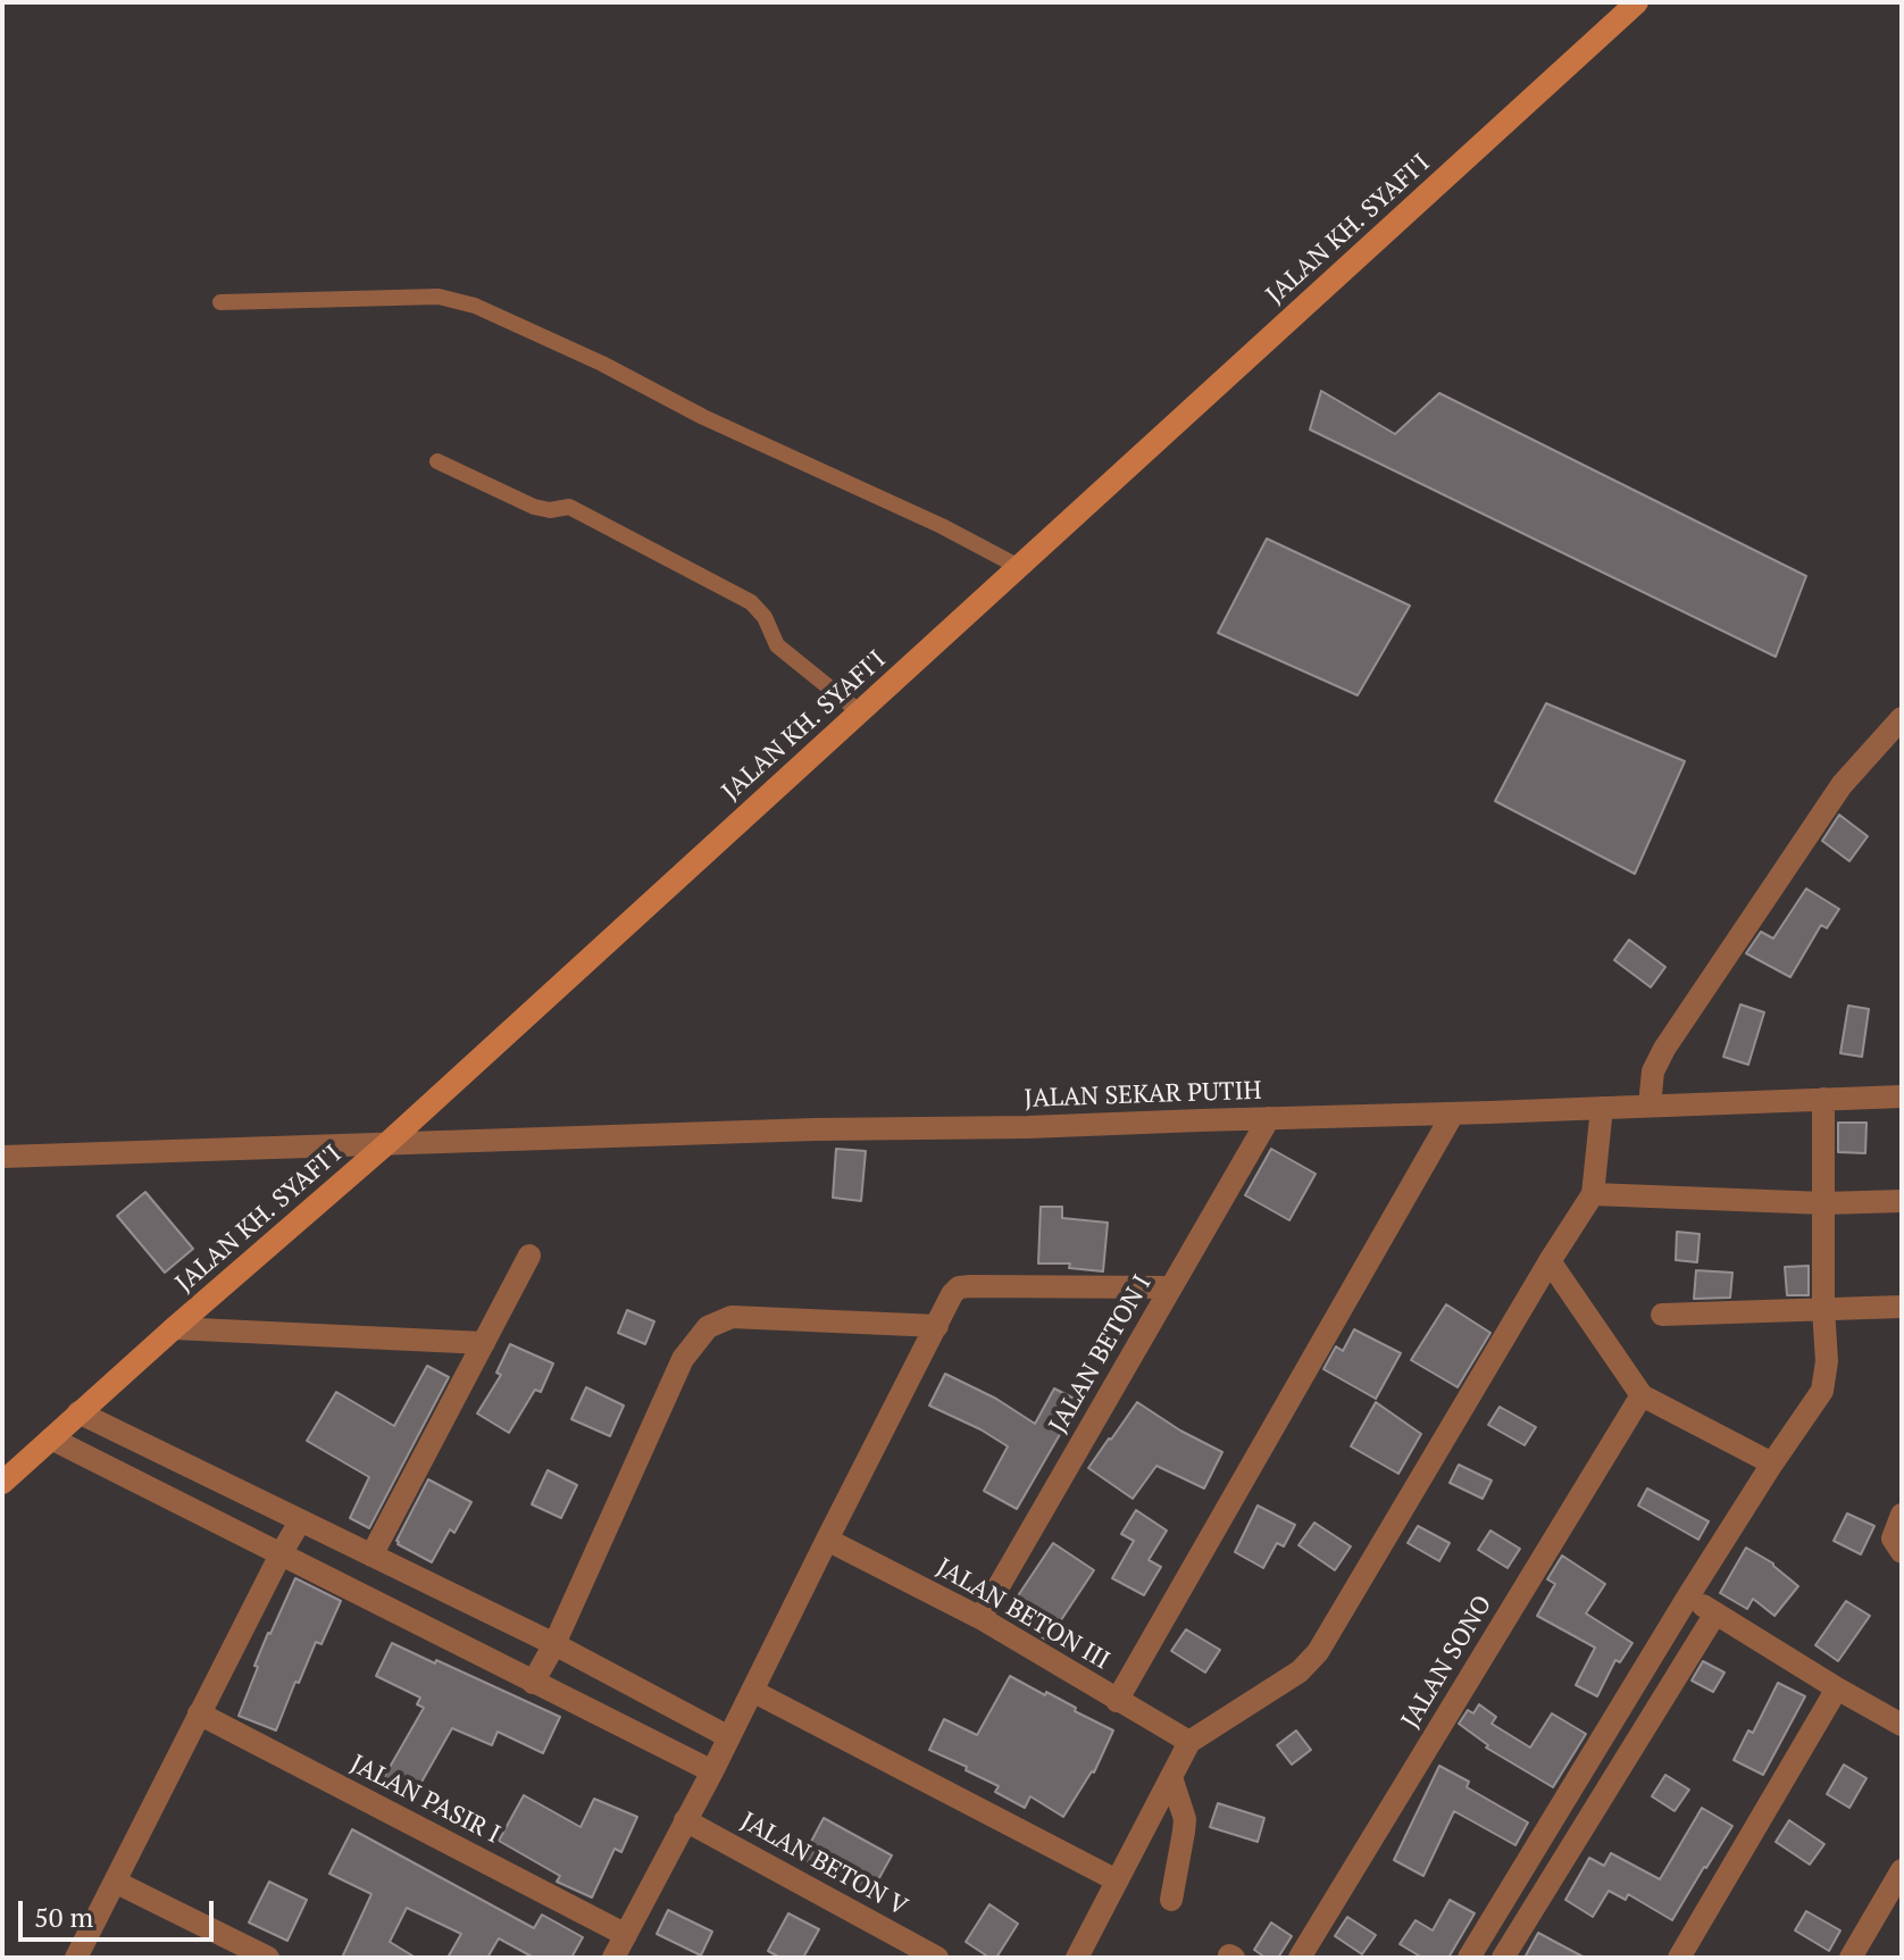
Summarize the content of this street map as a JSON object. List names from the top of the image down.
{
  "streets": {
    "main road": ["JALAN KH. SYAFI'I"],
    "street": [
      "JALAN SEKAR PUTIH",
      "JALAN BETON I",
      "JALAN BETON III",
      "JALAN SONO",
      "JALAN PASIR I",
      "JALAN BETON V"
    ]
  },
  "crossings": [
    ["JALAN KH. SYAFI'I", "JALAN SEKAR PUTIH"],
    ["JALAN SEKAR PUTIH", "JALAN BETON I"],
    ["JALAN BETON I", "JALAN BETON III"]
  ],
  "scale_bar": "50 m"
}
